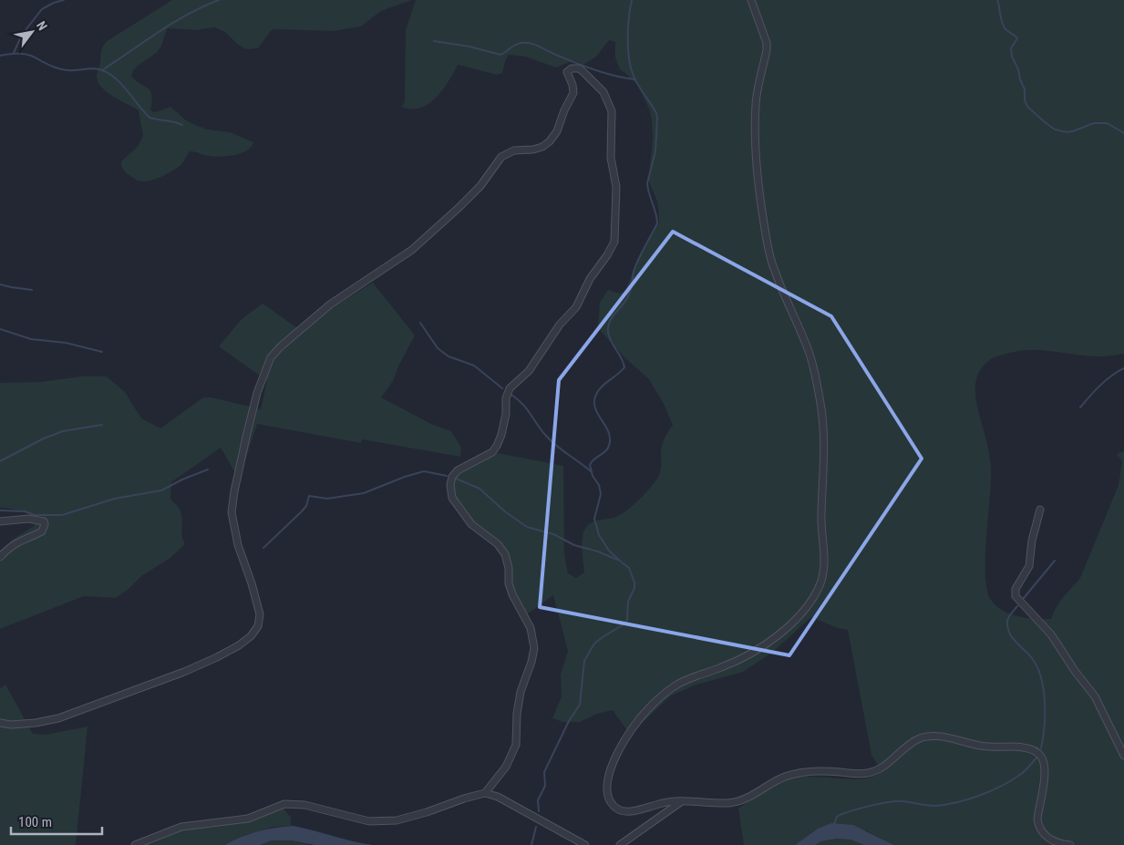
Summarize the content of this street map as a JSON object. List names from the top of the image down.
{
  "scale_bar": "100 m",
  "north": "top right"
}
